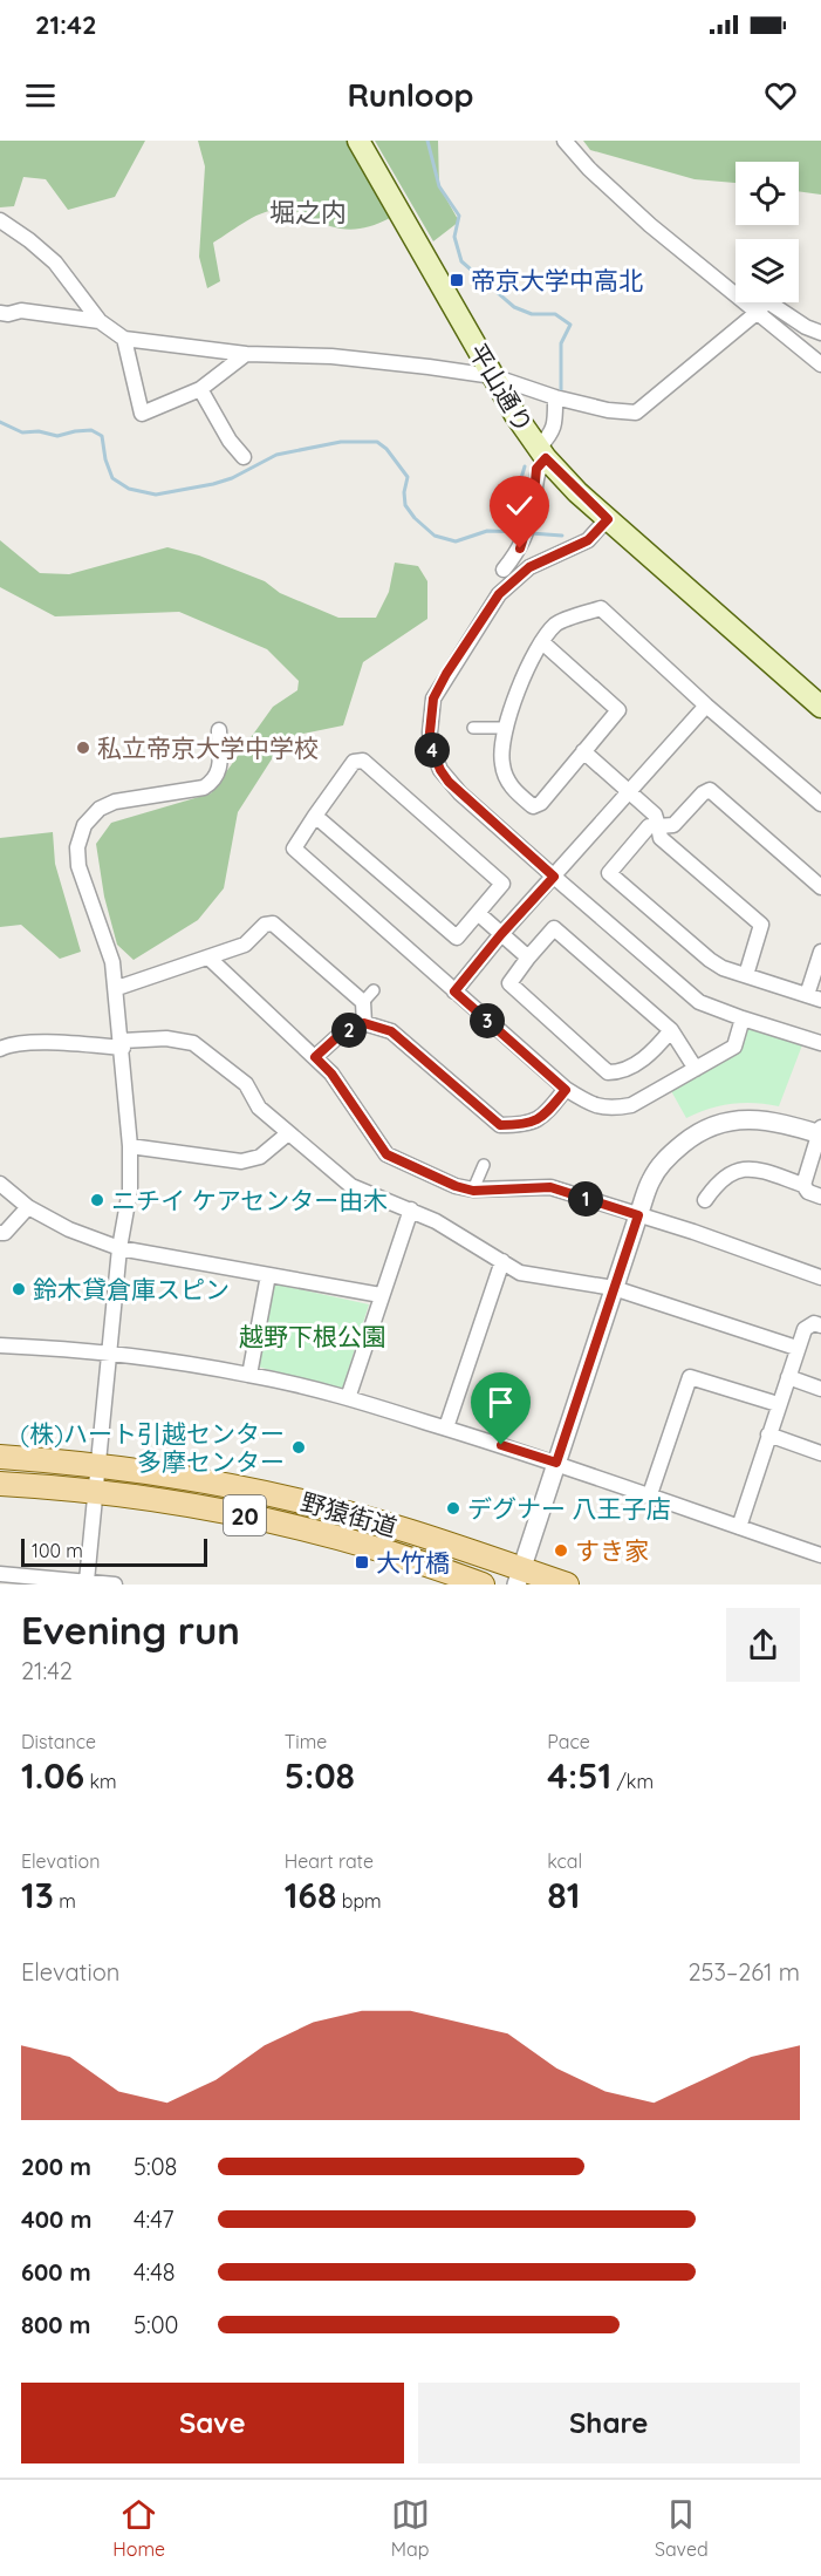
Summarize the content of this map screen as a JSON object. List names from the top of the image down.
{
  "streets": {
    "main road": ["平山通り", "野猿街道", "20"]
  },
  "districts": ["堀之内"],
  "parks": ["越野下根公園"],
  "places": {
    "transit": ["帝京大学中高北", "大竹橋"],
    "other": [
      "私立帝京大学中学校",
      "ニチイ ケアセンター由木",
      "鈴木貸倉庫スピン",
      "(株)ハート引越センター 多摩センター",
      "デグナー 八王子店",
      "すき家"
    ]
  },
  "scale_bar": "100 m",
  "page": {
    "status": "21:42",
    "header": "Runloop",
    "pins": [
      "4",
      "3",
      "2",
      "1"
    ],
    "scale": "100 m",
    "heading": ["Evening run", "21:42"],
    "stats": [
      ["Distance", "1.06 km"],
      ["Time", "5:08"],
      ["Pace", "4:51 /km"],
      ["Elevation", "13 m"],
      ["Heart rate", "168 bpm"],
      ["kcal", "81"]
    ],
    "chart": ["Elevation", "253–261 m"],
    "list": [
      {
        "name": "200 m",
        "note": "5:08"
      },
      {
        "name": "400 m",
        "note": "4:47"
      },
      {
        "name": "600 m",
        "note": "4:48"
      },
      {
        "name": "800 m",
        "note": "5:00"
      }
    ],
    "buttons": ["Save", "Share"],
    "tabs": ["Home", "Map", "Saved"]
  }
}
